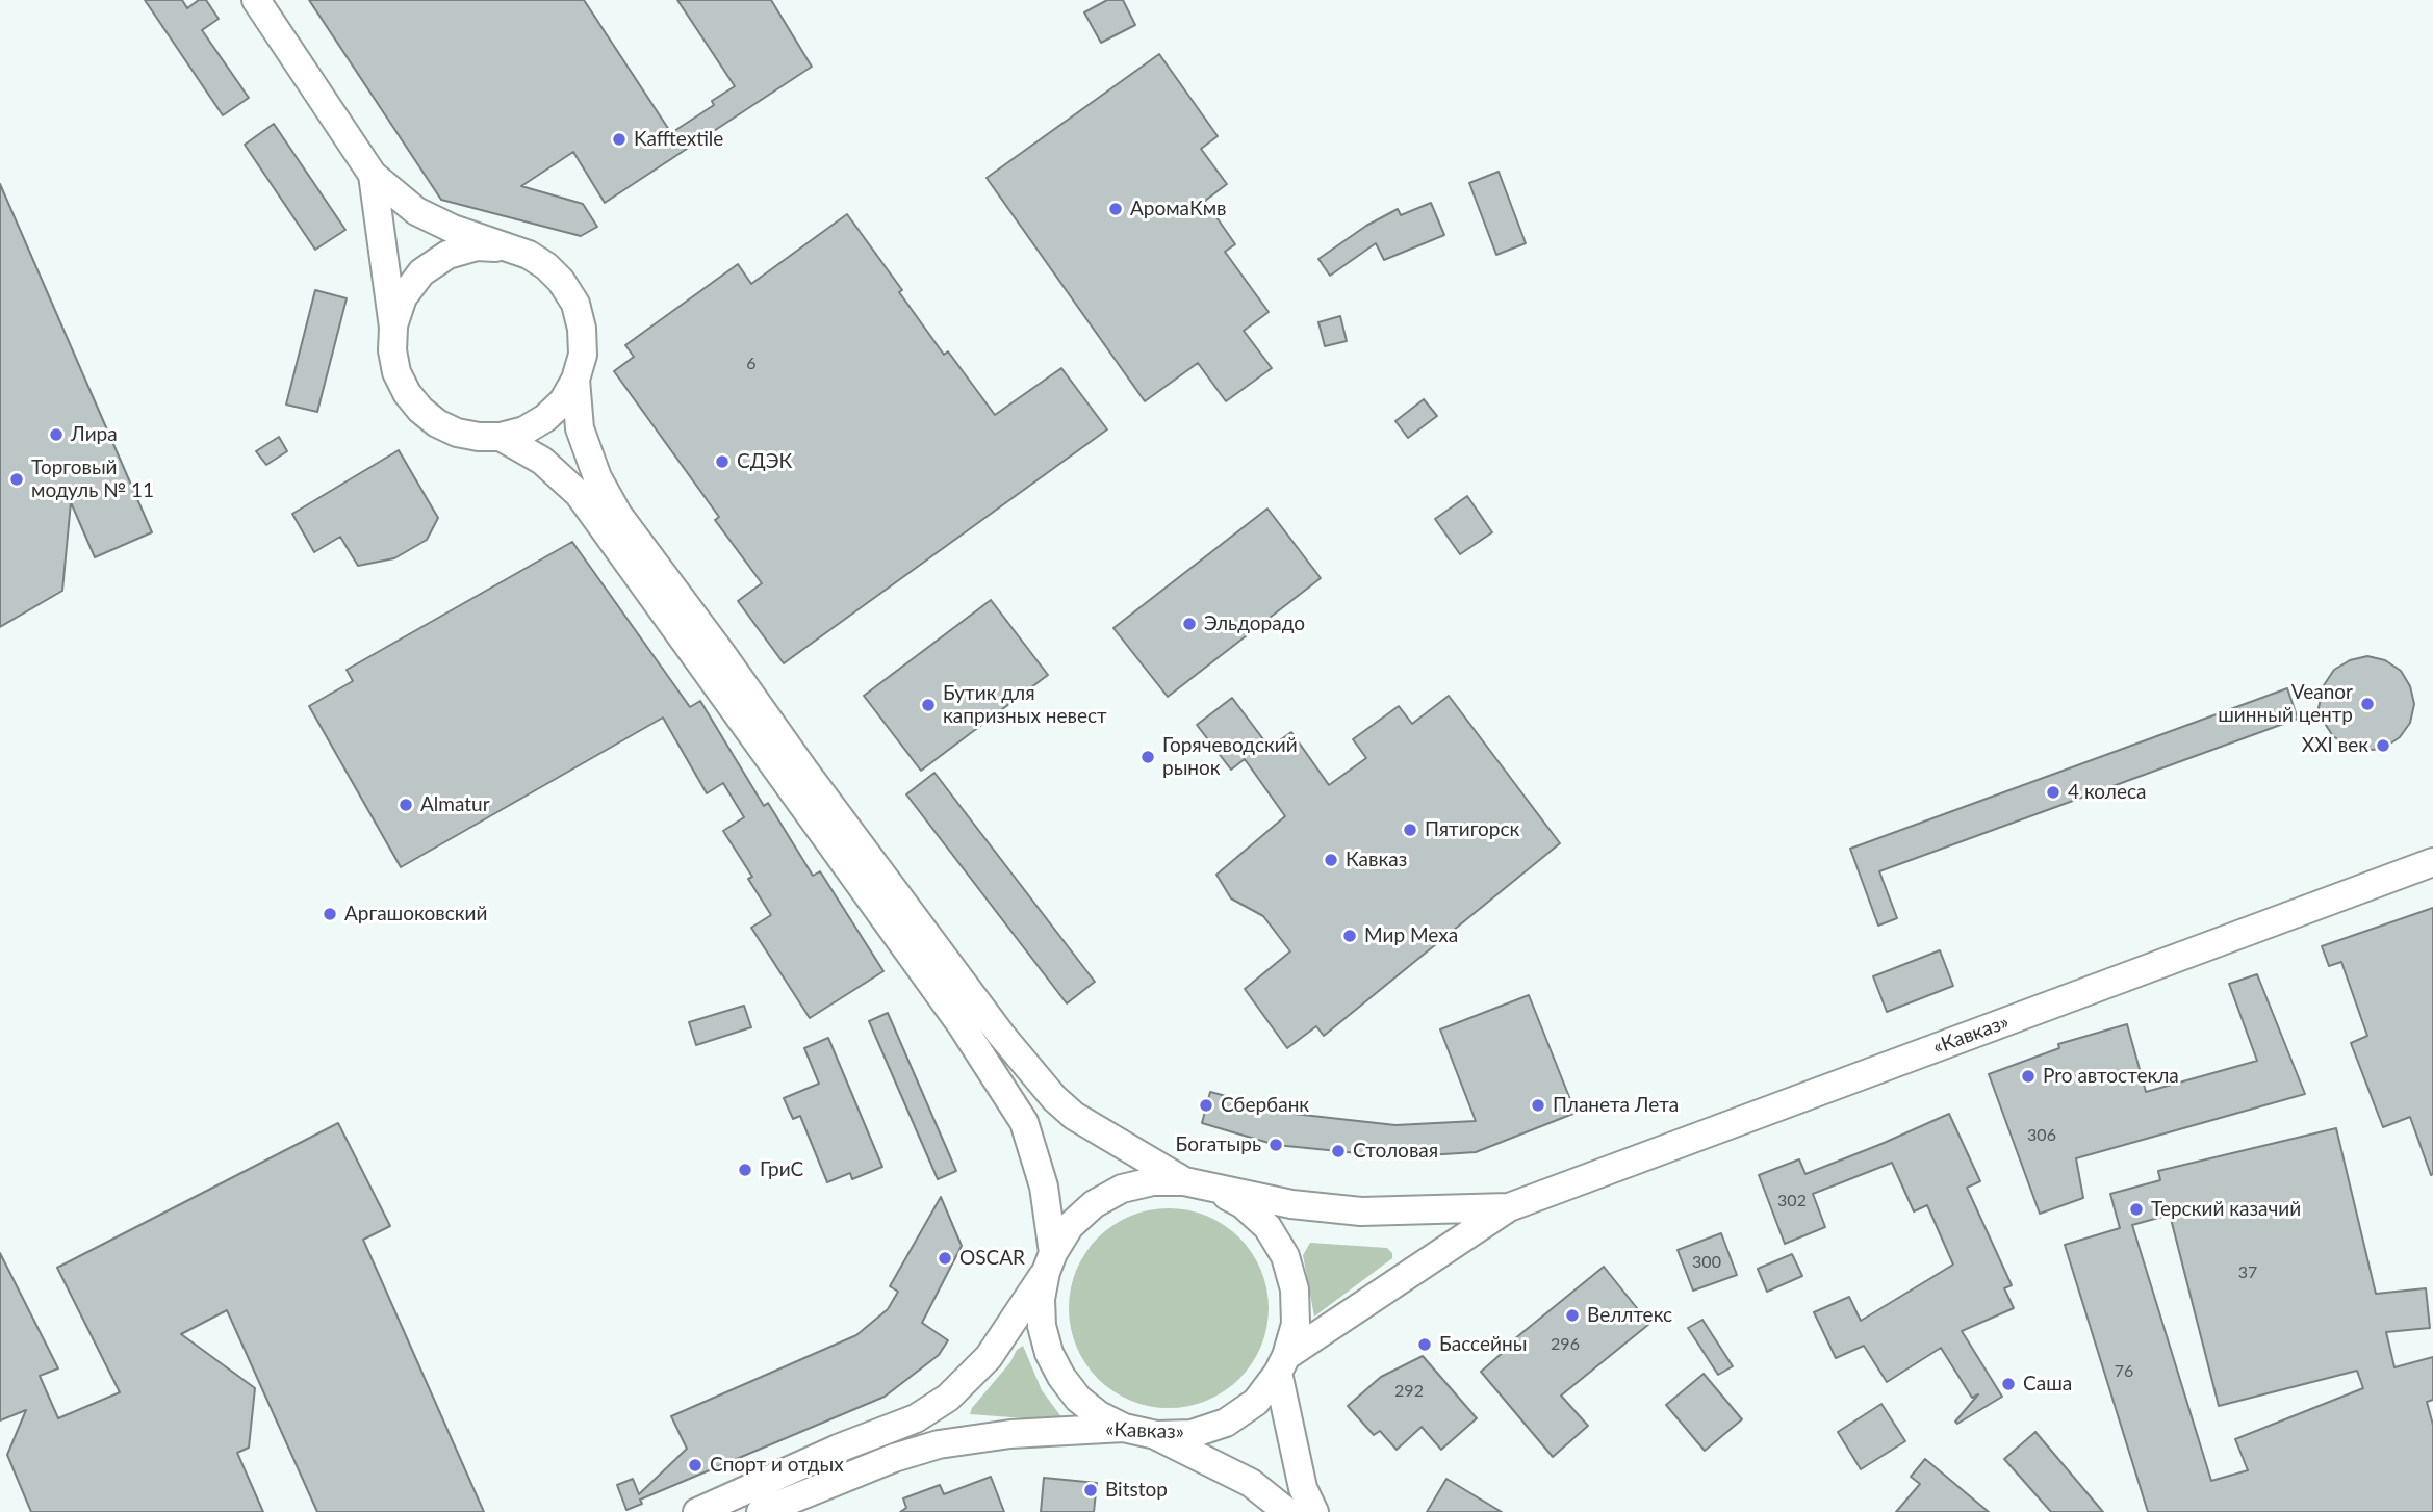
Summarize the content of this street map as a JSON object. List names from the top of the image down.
{
  "streets": {
    "main road": ["«Кавказ»"]
  },
  "places": [
    "Kafftextile",
    "АромаКмв",
    "Лира",
    "СДЭК",
    "Торговый модуль № 11",
    "Эльдорадо",
    "Veanor шинный центр",
    "Бутик для капризных невест",
    "XXI век",
    "Горячеводский рынок",
    "4 колеса",
    "Almatur",
    "Пятигорск",
    "Кавказ",
    "Аргашоковский",
    "Мир Меха",
    "Pro автостекла",
    "Сбербанк",
    "Планета Лета",
    "Богатырь",
    "Столовая",
    "ГриС",
    "Терский казачий",
    "OSCAR",
    "Веллтекс",
    "Бассейны",
    "Саша",
    "Спорт и отдых",
    "Bitstop"
  ],
  "house_numbers": [
    "6",
    "306",
    "302",
    "300",
    "37",
    "296",
    "76",
    "292"
  ]
}
